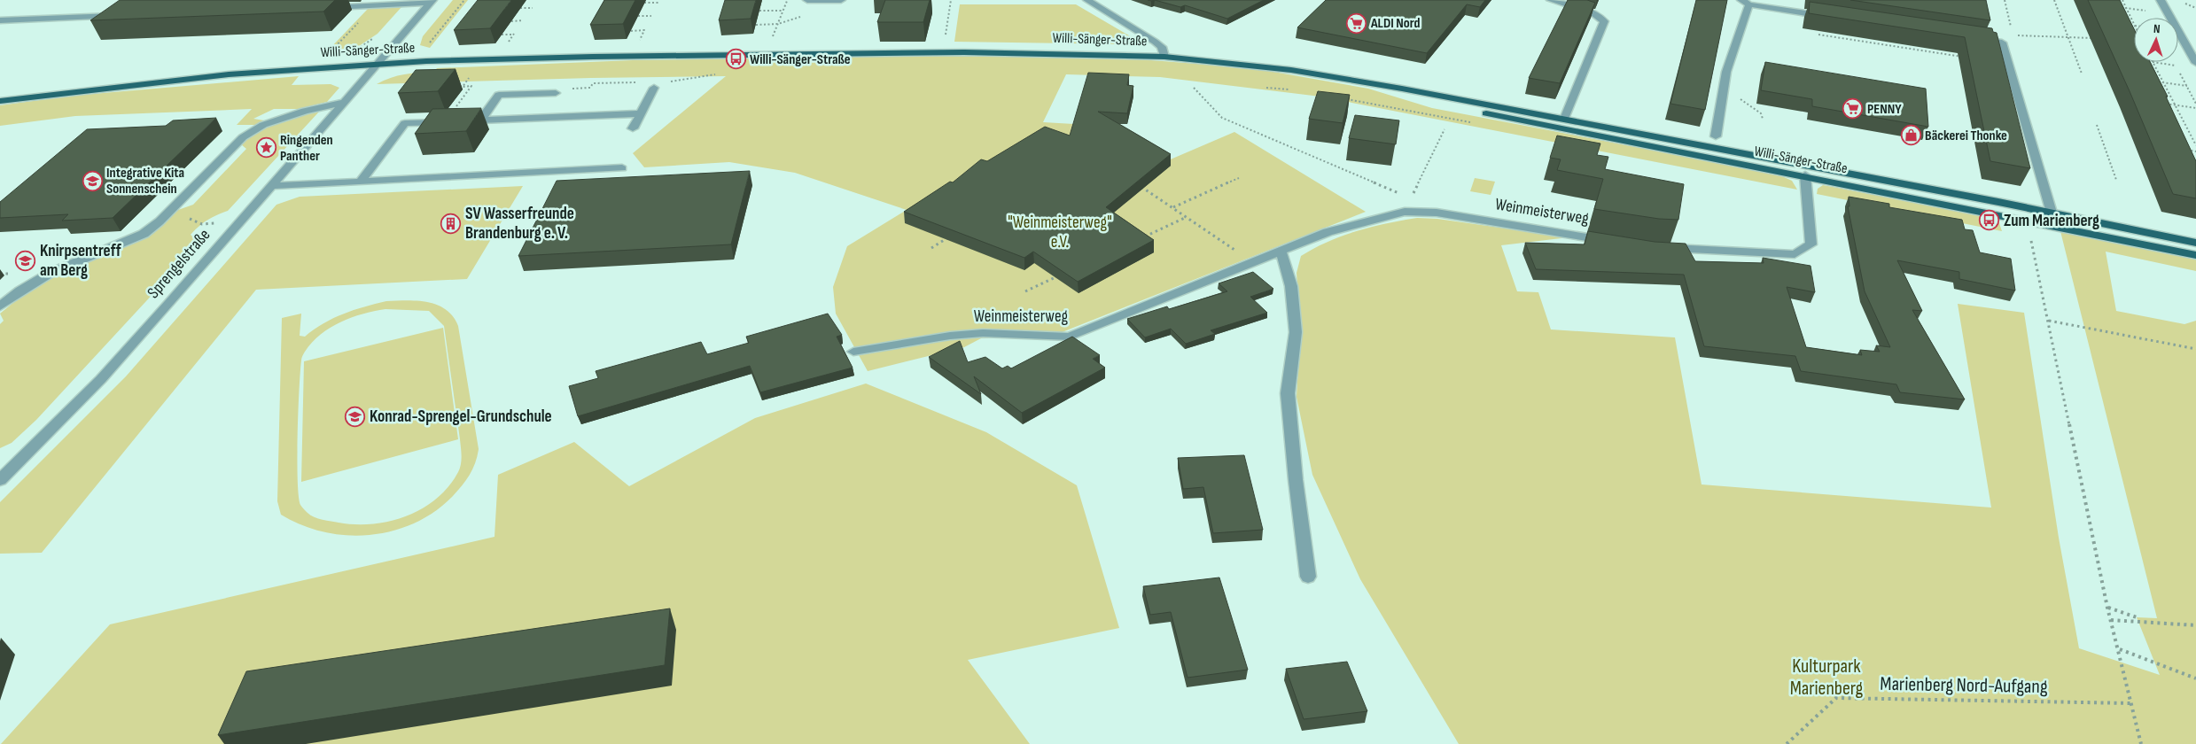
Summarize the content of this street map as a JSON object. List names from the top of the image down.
{
  "streets": {
    "main road": ["Willi-Sänger-Straße"],
    "street": ["Weinmeisterweg", "Sprengelstraße"],
    "path": ["Marienberg Nord-Aufgang"]
  },
  "crossings": [
    ["Willi-Sänger-Straße", "Sprengelstraße"]
  ],
  "parks": ["\"Weinmeisterweg\" e.V.", "Kulturpark Marienberg"],
  "places": {
    "supermarket": ["ALDI Nord", "PENNY"],
    "bus stop": ["Willi-Sänger-Straße", "Zum Marienberg"],
    "shop": ["Bäckerei Thonke"],
    "place": ["Ringenden Panther"],
    "school or university": ["Integrative Kita Sonnenschein", "Knirpsentreff am Berg", "Konrad-Sprengel-Grundschule"],
    "building": ["SV Wasserfreunde Brandenburg e. V."]
  },
  "north": "top"
}
